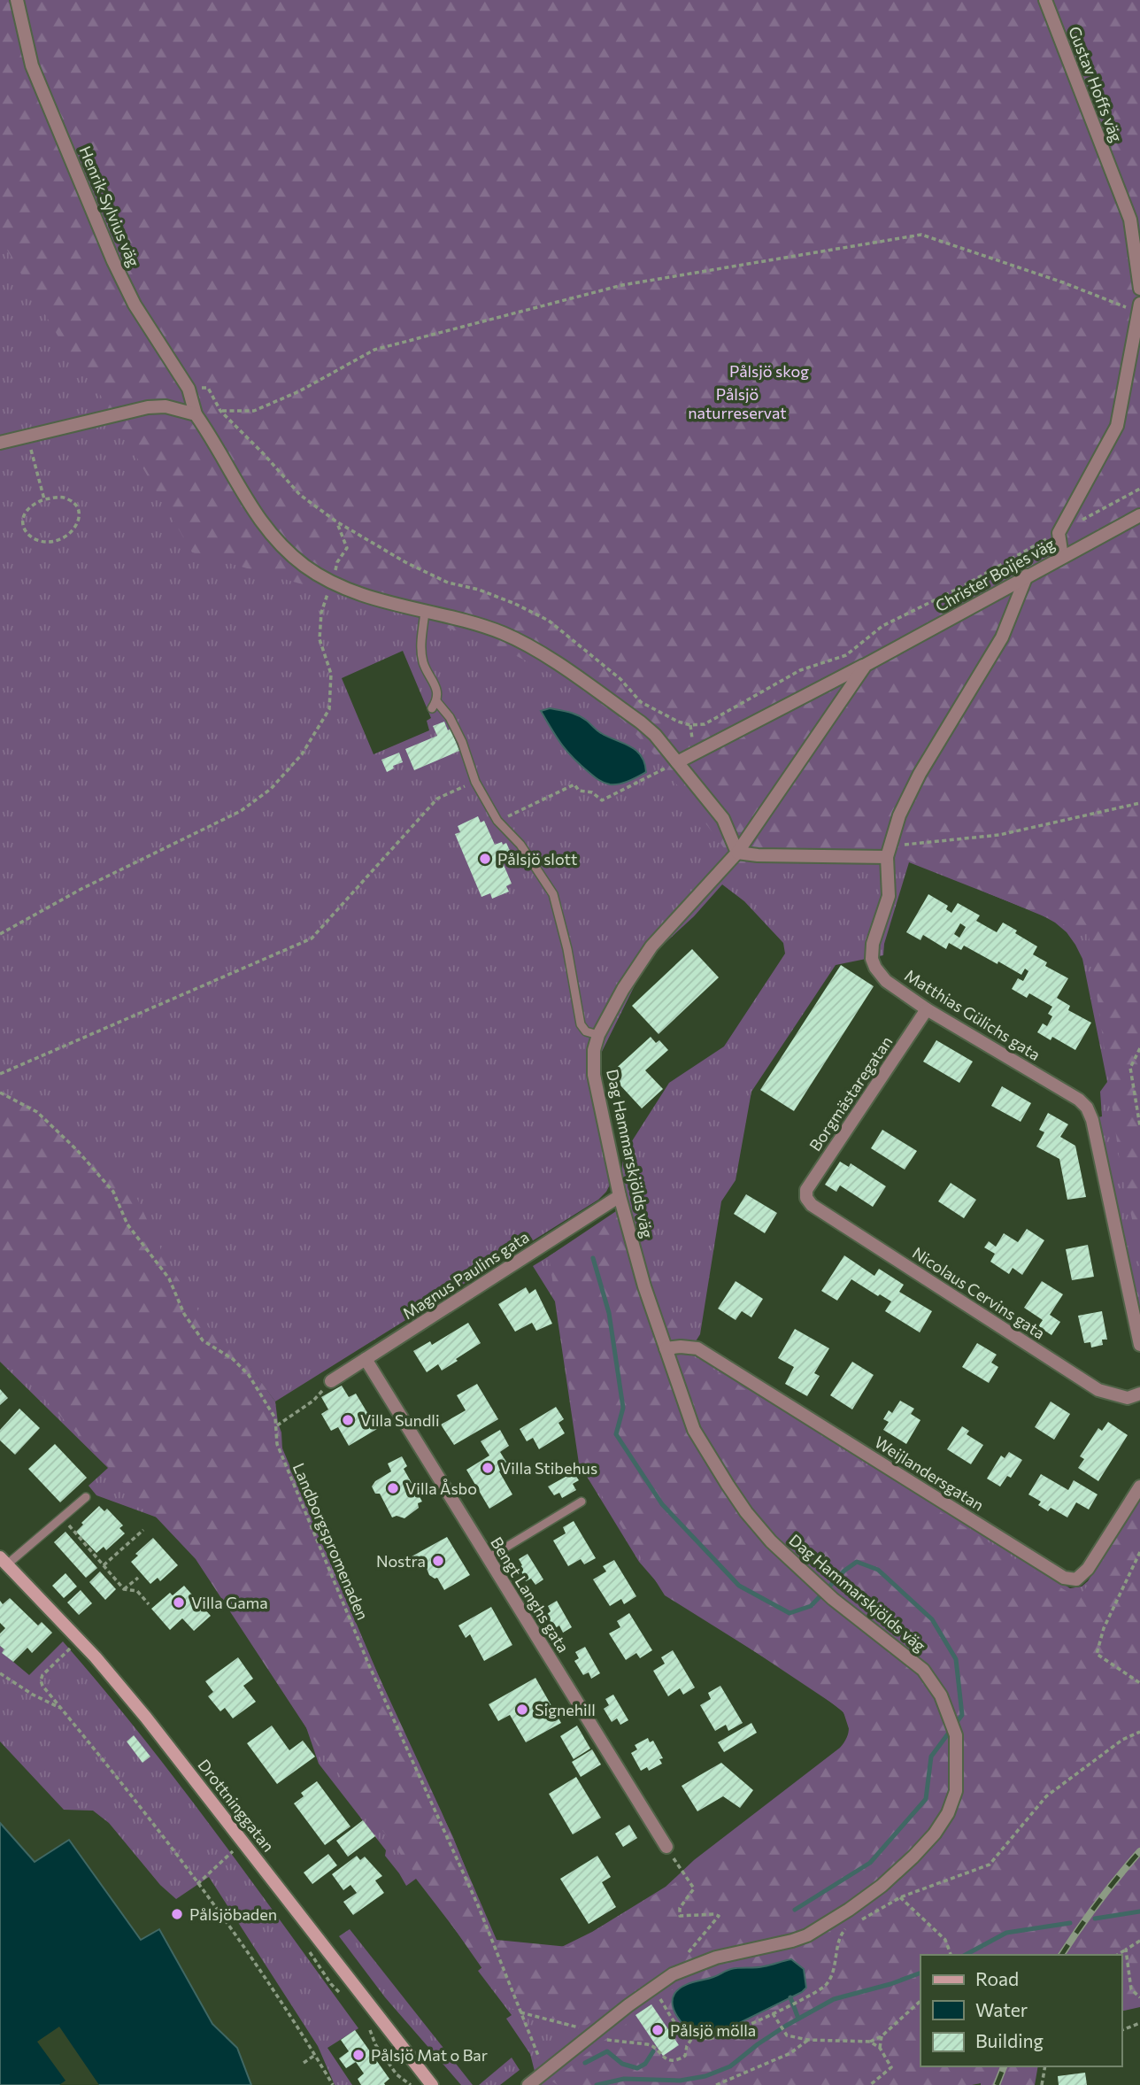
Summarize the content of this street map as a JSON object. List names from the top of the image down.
{
  "streets": {
    "street": [
      "Gustav Hoffs väg",
      "Henrik Sylvius väg",
      "Christer Boijes väg",
      "Matthias Gülichs gata",
      "Borgmästaregatan",
      "Dag Hammarskjölds väg",
      "Magnus Paulins gata",
      "Nicolaus Cervins gata",
      "Weijlandersgatan",
      "Bengt Langhs gata",
      "Drottninggatan"
    ],
    "path": ["Landborgspromenaden"]
  },
  "crossings": [
    ["Christer Boijes väg", "Matthias Gülichs gata"],
    ["Christer Boijes väg", "Dag Hammarskjölds väg"],
    ["Matthias Gülichs gata", "Borgmästaregatan"],
    ["Borgmästaregatan", "Nicolaus Cervins gata"],
    ["Dag Hammarskjölds väg", "Magnus Paulins gata"],
    ["Dag Hammarskjölds väg", "Weijlandersgatan"],
    ["Dag Hammarskjölds väg", "Landborgspromenaden"],
    ["Magnus Paulins gata", "Bengt Langhs gata"]
  ],
  "parks": ["Pålsjö skog", "Pålsjö naturreservat"],
  "places": [
    "Pålsjö slott",
    "Villa Sundli",
    "Villa Stibehus",
    "Villa Åsbo",
    "Nostra",
    "Villa Gama",
    "Signehill",
    "Pålsjöbaden",
    "Pålsjö mölla",
    "Pålsjö Mat o Bar"
  ],
  "legend": ["Road", "Water", "Building"]
}
